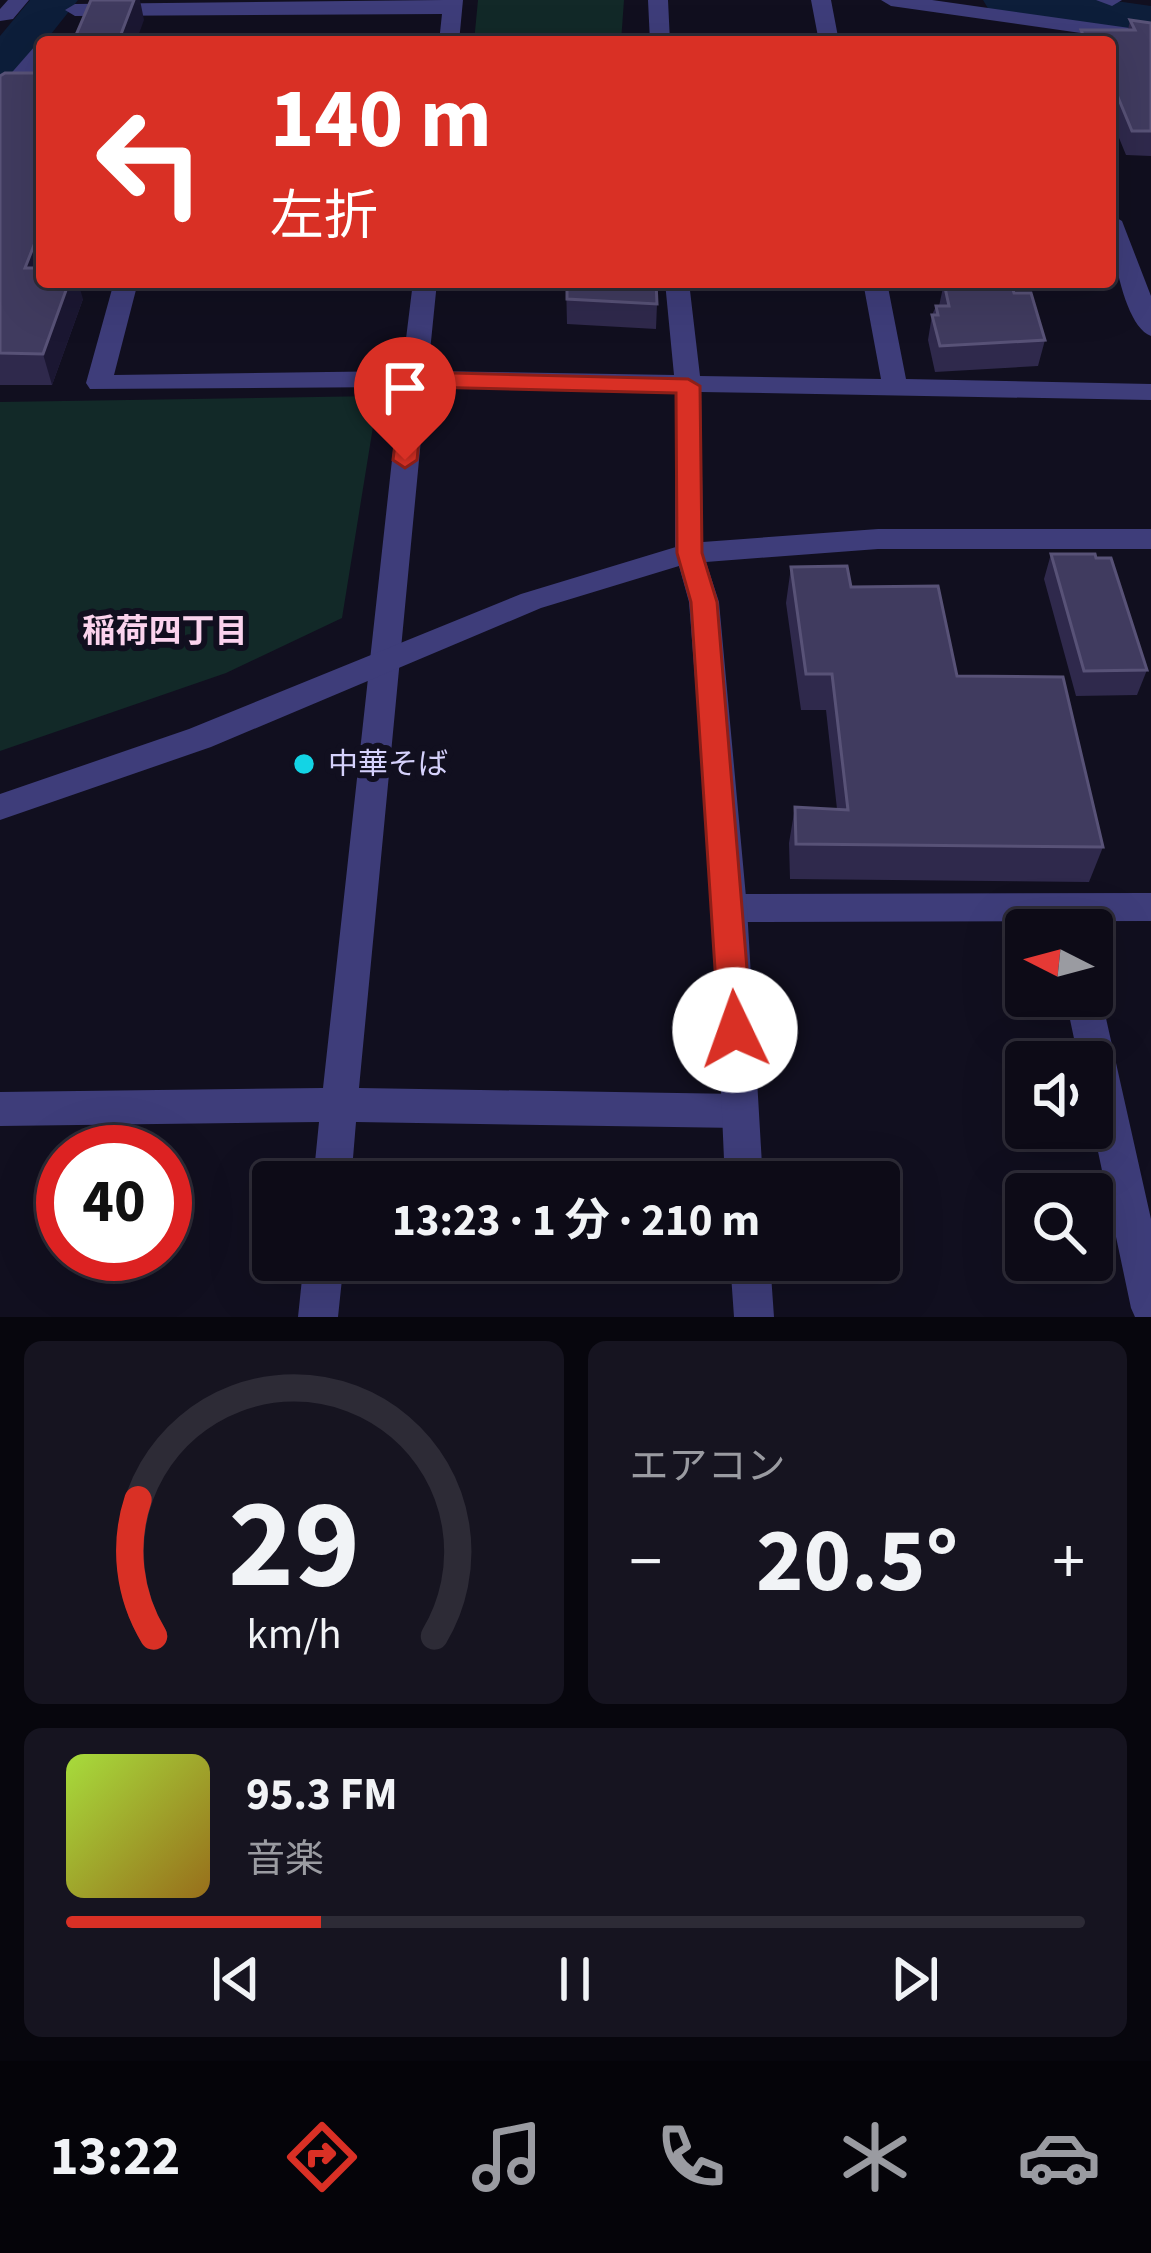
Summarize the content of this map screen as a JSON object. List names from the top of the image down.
{
  "districts": ["稲荷四丁目"],
  "places": ["中華そば"],
  "north": "left",
  "page": {
    "turn": ["140 m", "左折"],
    "limit": "40",
    "trip": "13:23 · 1 分 · 210 m",
    "tile": "エアコン",
    "heat": ["−", "20.5°", "+"],
    "song": ["95.3 FM", "音楽"],
    "tabs": "13:22",
    "gauge": ["29", "km/h"]
  }
}
